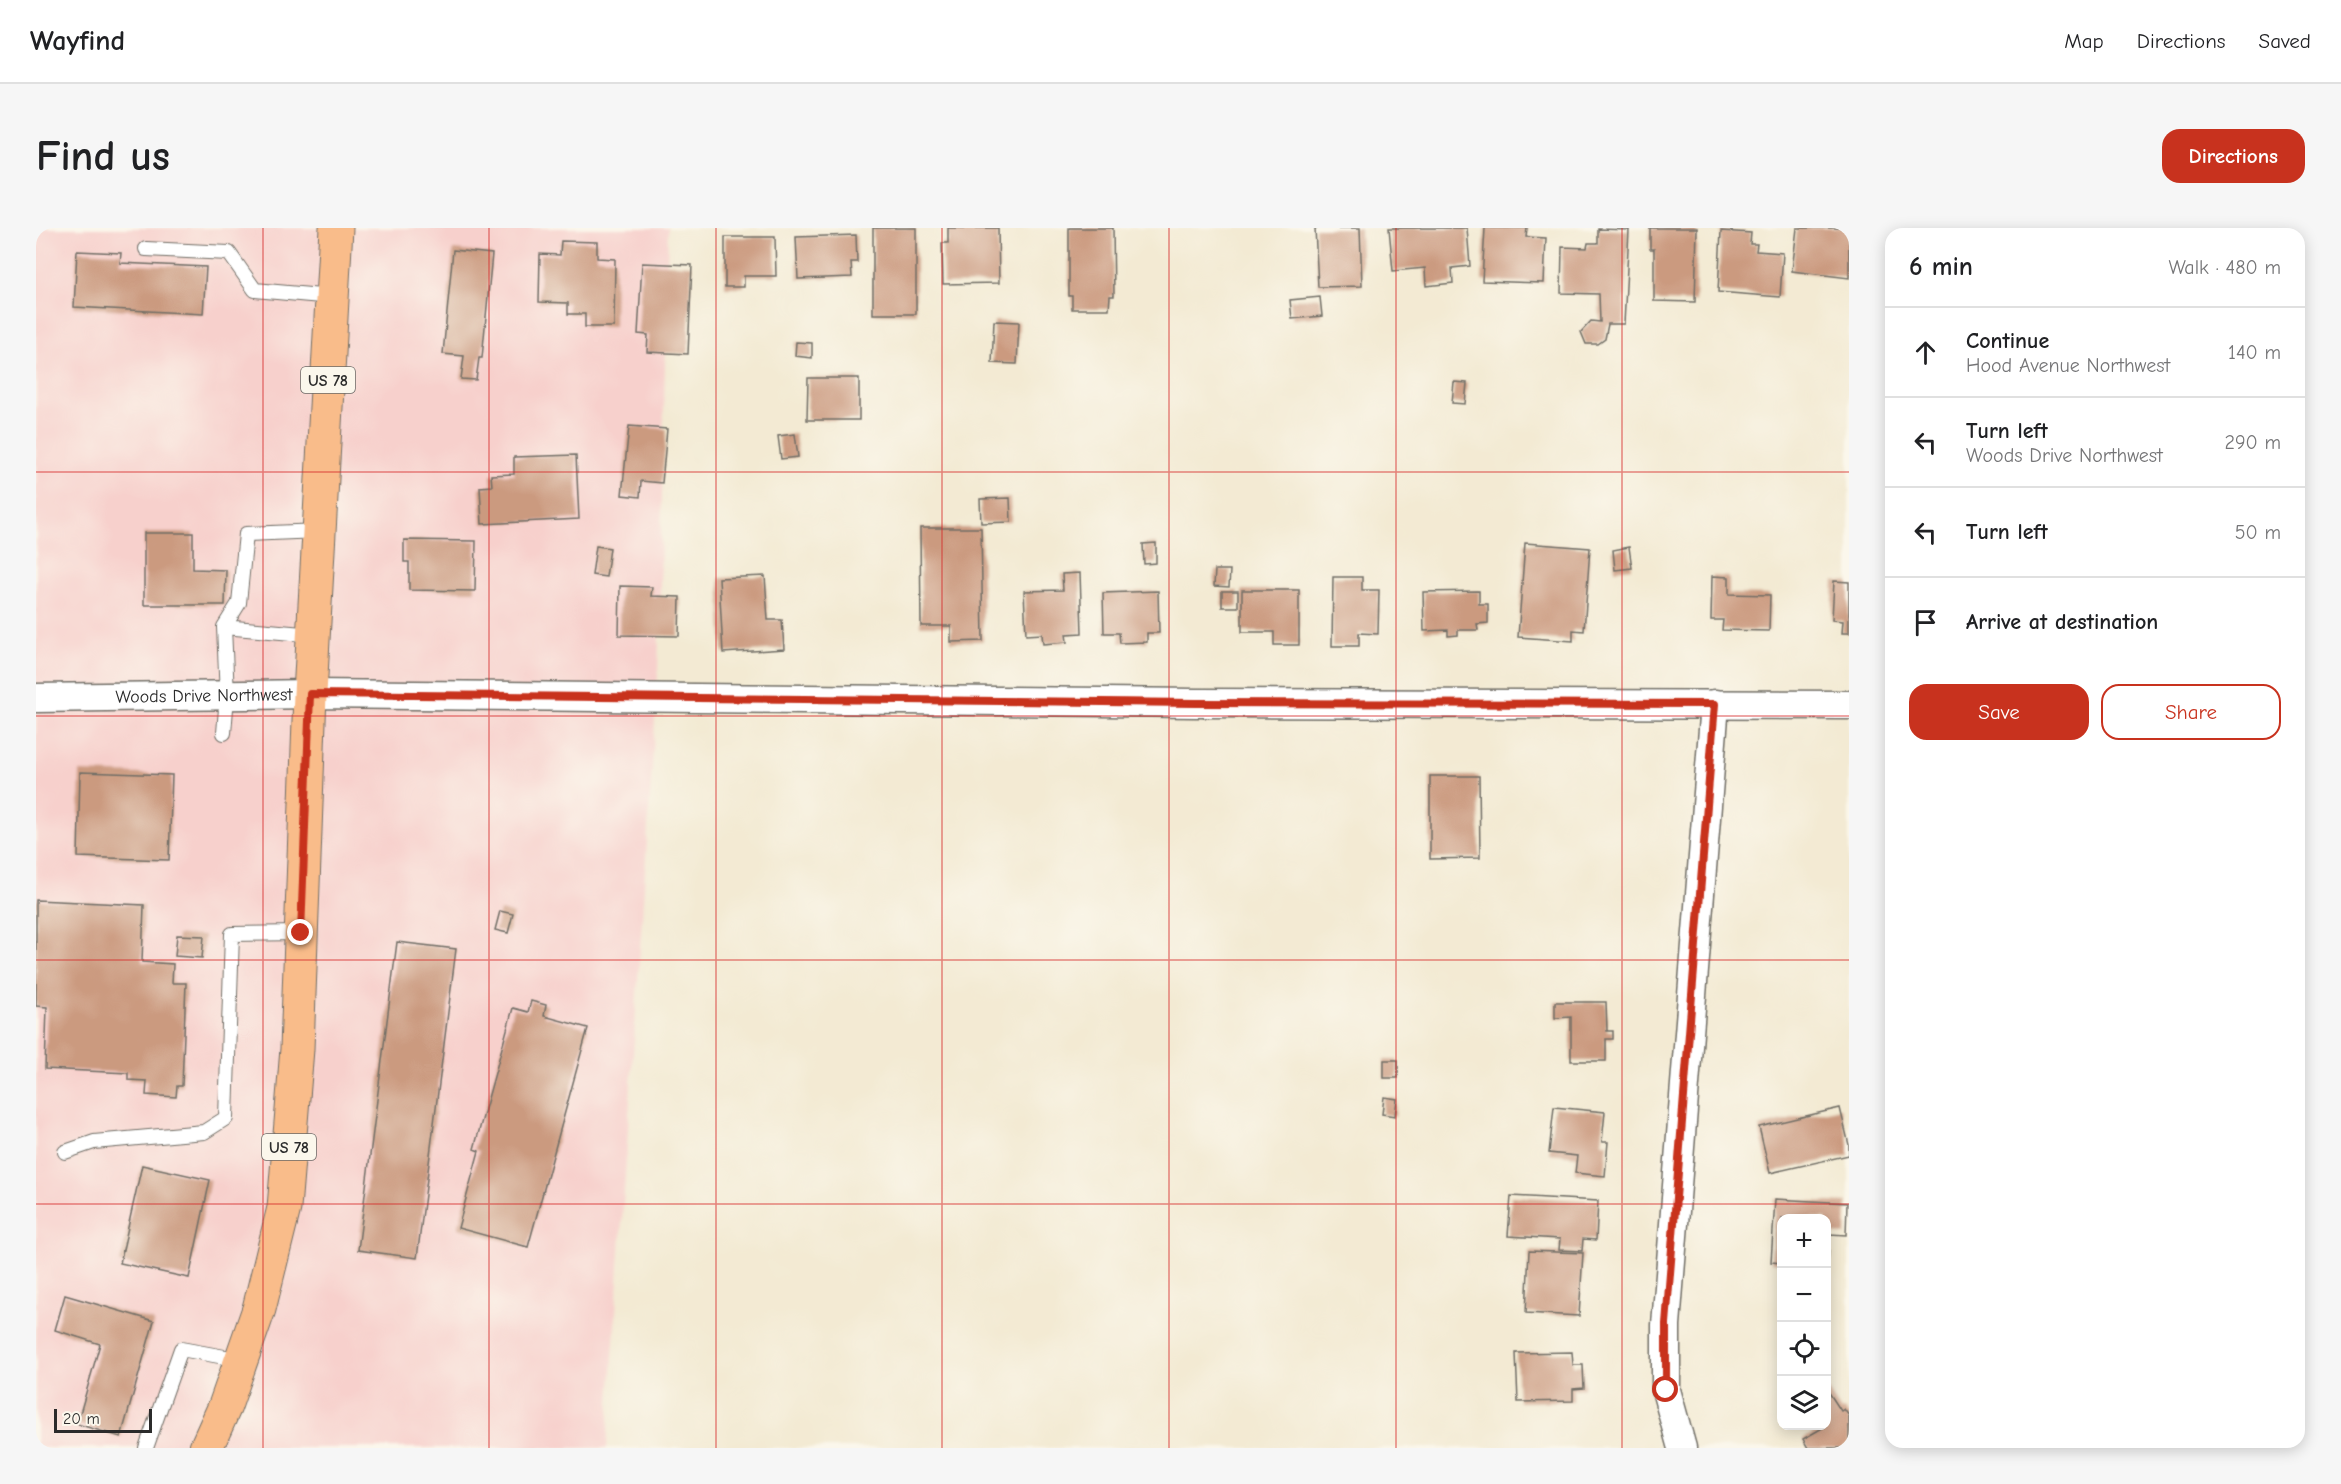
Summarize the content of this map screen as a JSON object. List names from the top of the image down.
{
  "streets": {
    "main road": ["US 78"],
    "street": ["Woods Drive Northwest"]
  },
  "crossings": [
    ["US 78", "Woods Drive Northwest"]
  ],
  "scale_bar": "20 m",
  "page": {
    "header": "Wayfind",
    "nav": ["Map", "Directions", "Saved"],
    "buttons": [
      "Directions",
      ["Save", "Share"]
    ],
    "title": "Find us",
    "heading": ["6 min", "Walk · 480 m"],
    "list": [
      ["Continue", "Hood Avenue Northwest", "140 m"],
      ["Turn left", "Woods Drive Northwest", "290 m"],
      ["Turn left", "50 m"],
      "Arrive at destination"
    ],
    "map_buttons": ["+", "−"],
    "scale": "20 m"
  }
}
